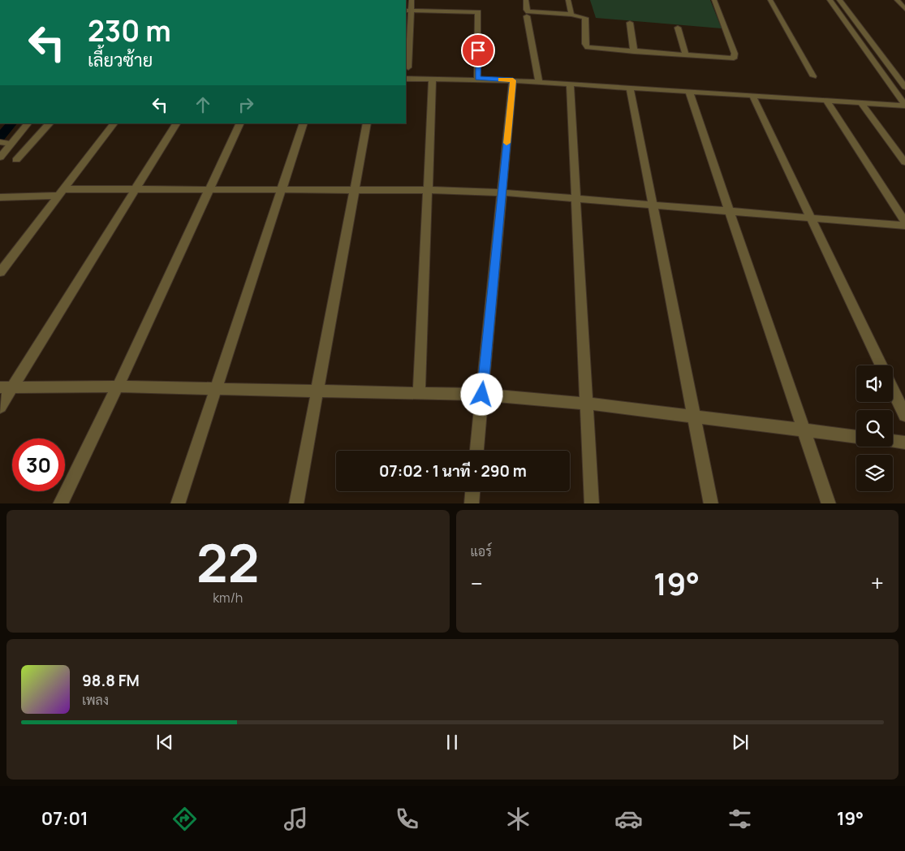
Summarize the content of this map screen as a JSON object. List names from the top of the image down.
{
  "page": {
    "turn": ["230 m", "เลี้ยวซ้าย"],
    "limit": "30",
    "trip": "07:02 · 1 นาที · 290 m",
    "tile": [
      ["22", "km/h"],
      "แอร์"
    ],
    "heat": ["−", "19°", "+"],
    "song": ["98.8 FM", "เพลง"],
    "tabs": ["07:01", "19°"]
  }
}
